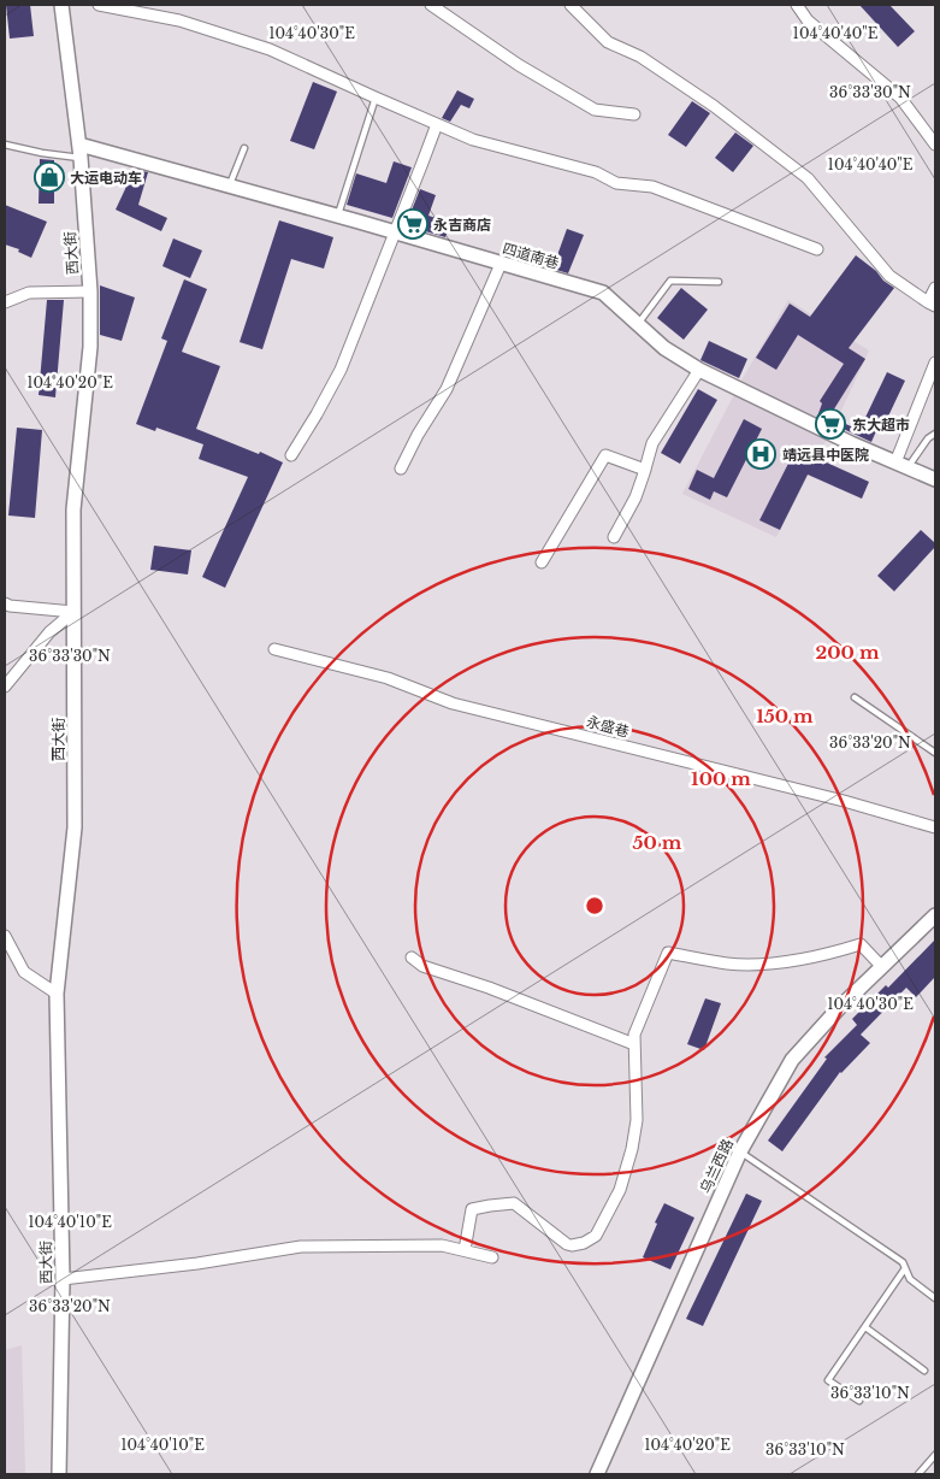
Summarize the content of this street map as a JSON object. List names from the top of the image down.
{
  "streets": {
    "main road": ["西大街", "四道南巷", "乌兰西路"],
    "street": ["永盛巷"]
  },
  "crossings": [
    ["西大街", "四道南巷"]
  ],
  "places": {
    "shop": ["大运电动车"],
    "supermarket": ["永吉商店", "东大超市"],
    "hospital": ["靖远县中医院"]
  },
  "coordinates": [
    "104°40'30\"E",
    "104°40'40\"E",
    "36°33'30\"N",
    "104°40'20\"E",
    "36°33'20\"N",
    "104°40'10\"E",
    "36°33'10\"N"
  ],
  "rings": [
    "200 m",
    "150 m",
    "100 m",
    "50 m"
  ]
}
